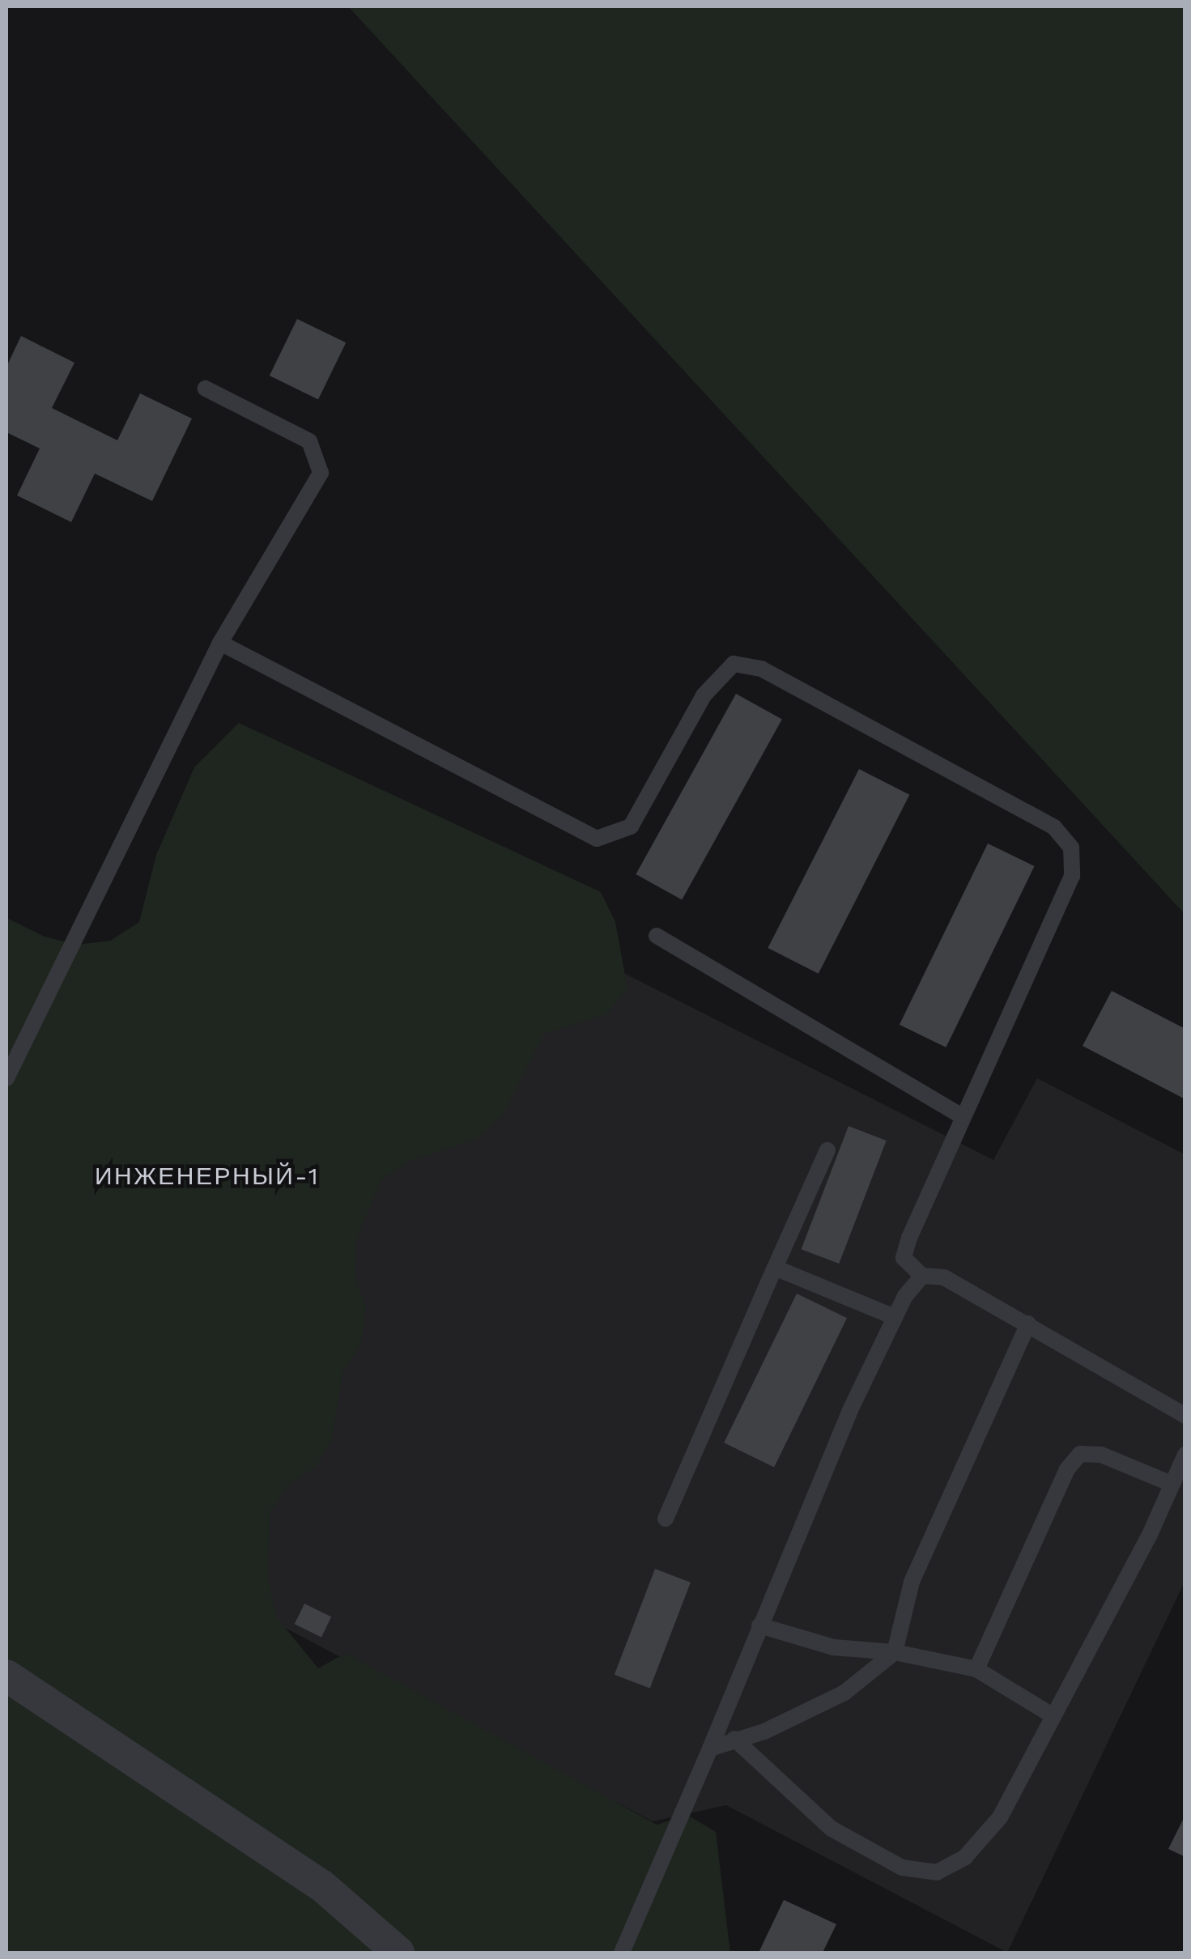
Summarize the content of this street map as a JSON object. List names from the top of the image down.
{
  "districts": ["ИНЖЕНЕРНЫЙ-1"]
}
